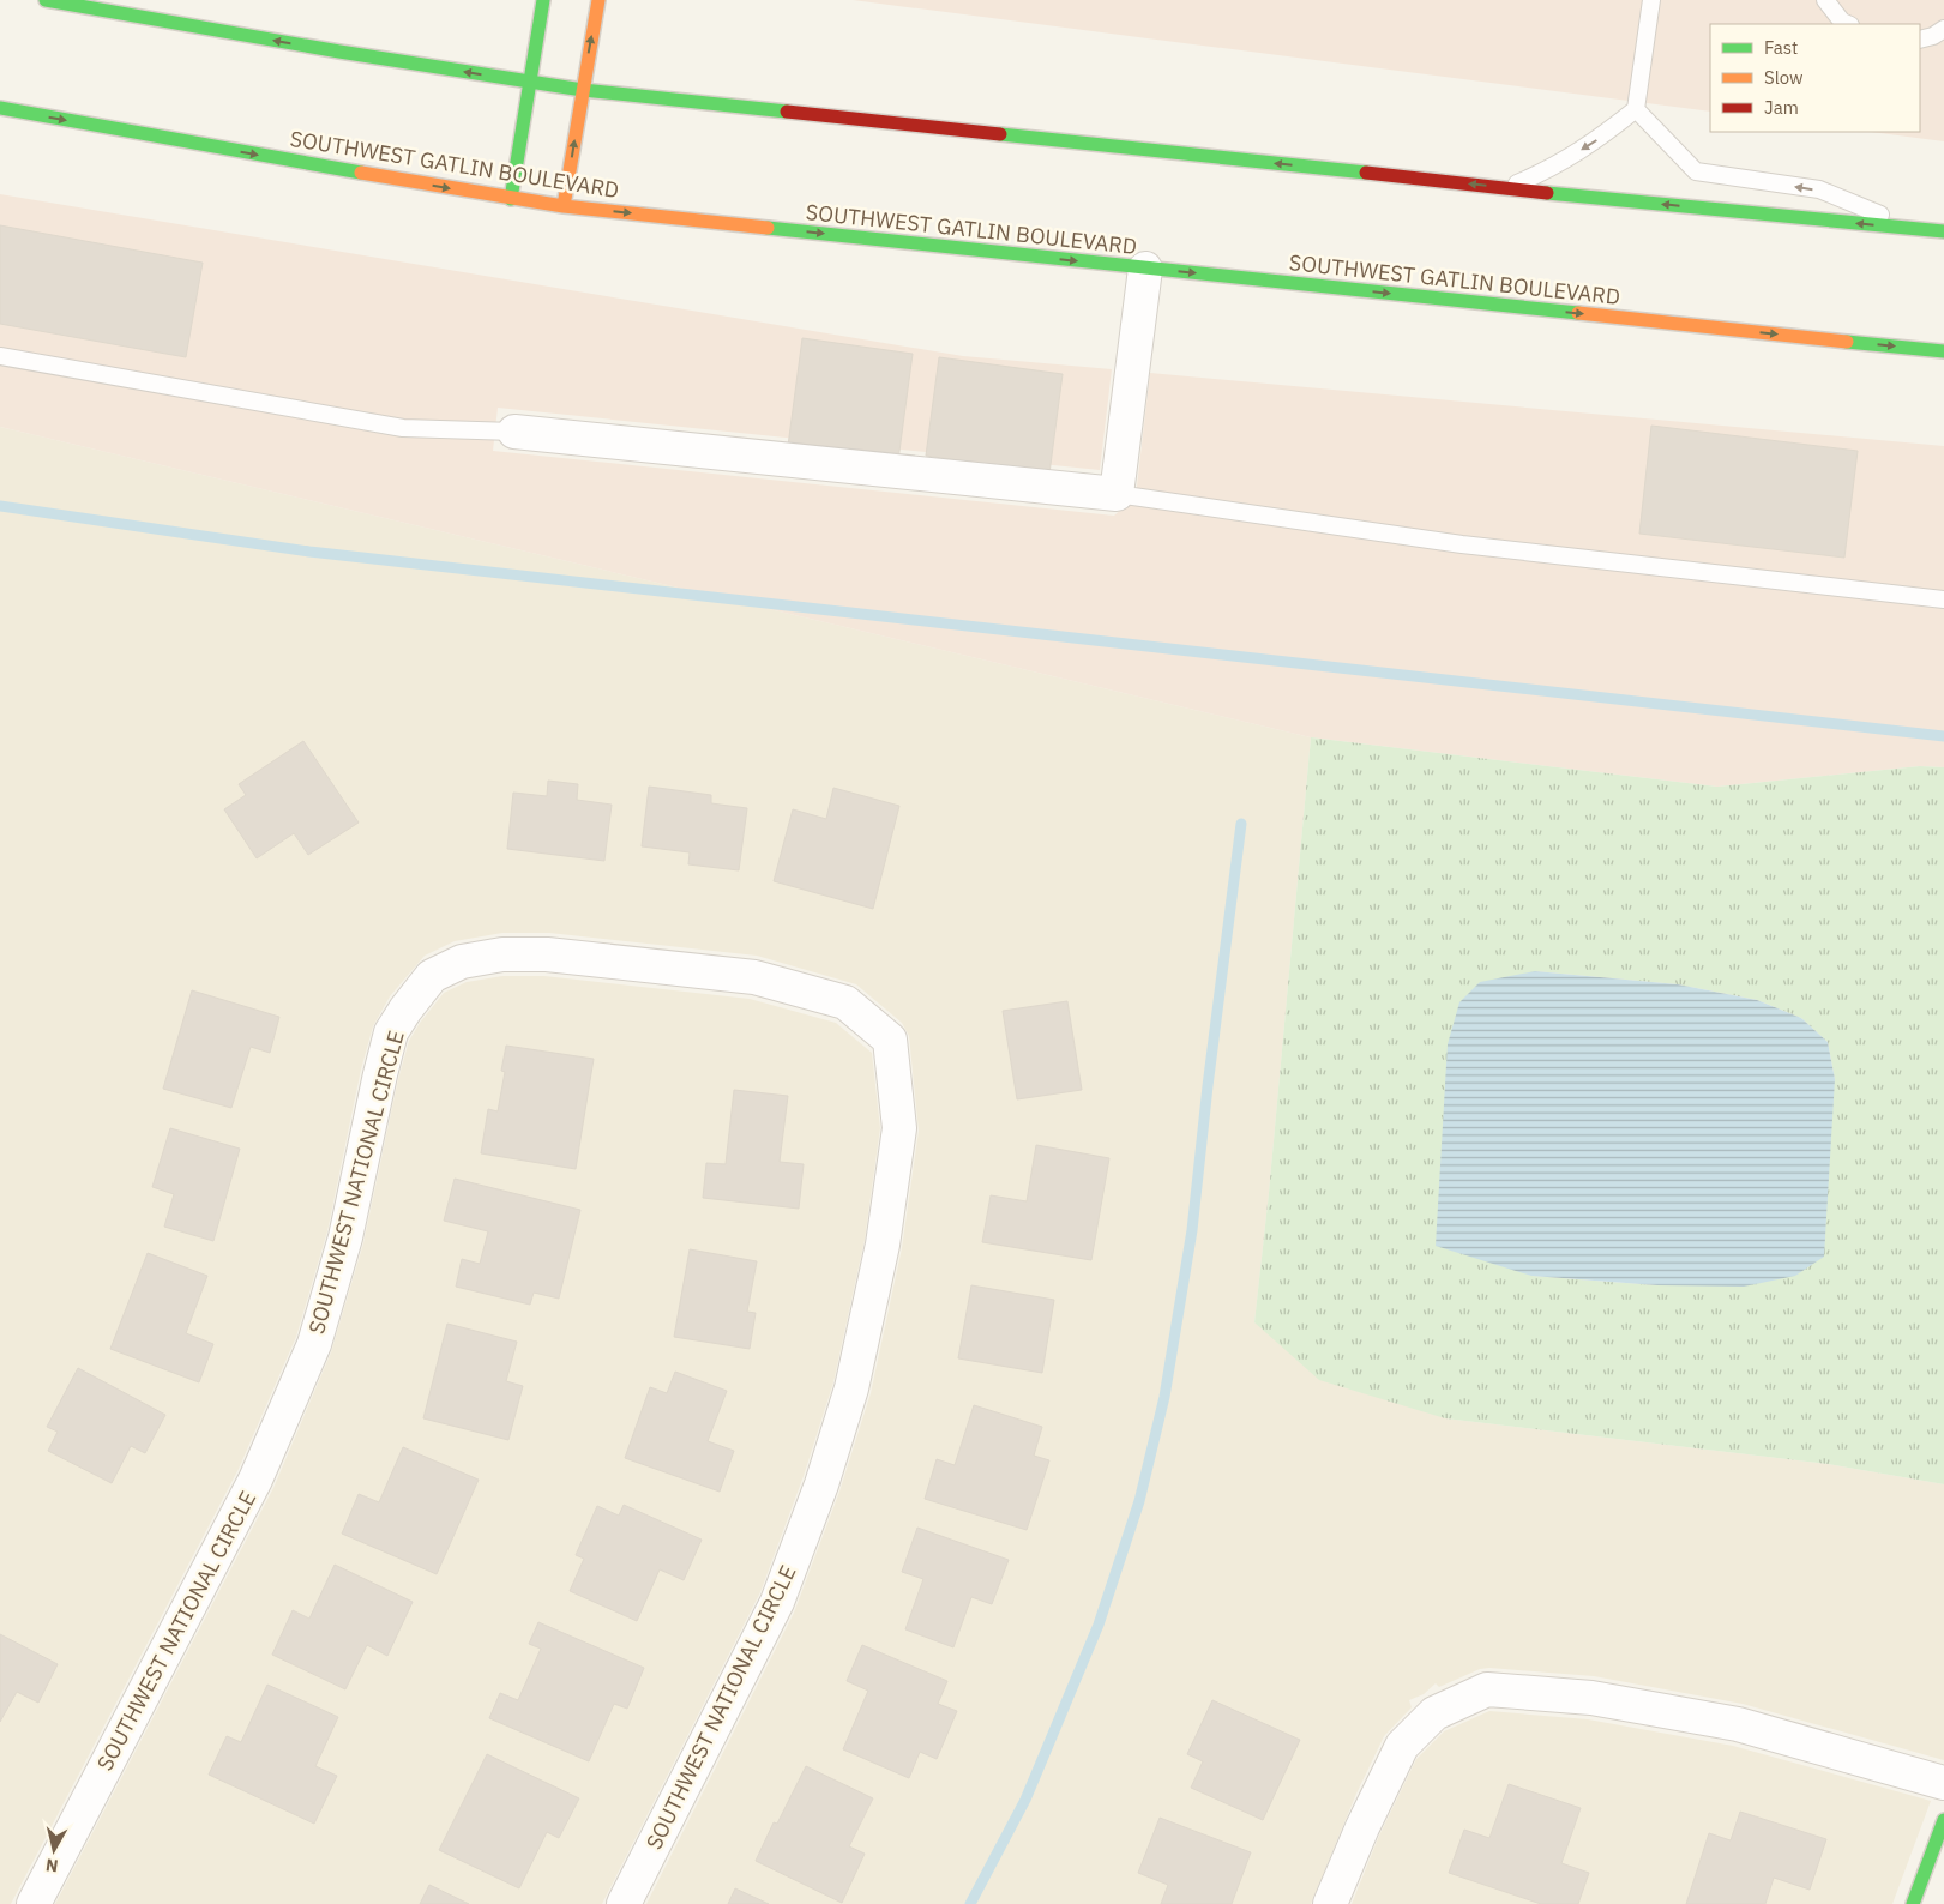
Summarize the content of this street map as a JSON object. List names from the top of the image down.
{
  "streets": {
    "main road": ["SOUTHWEST GATLIN BOULEVARD"],
    "street": ["SOUTHWEST NATIONAL CIRCLE"]
  },
  "legend": ["Fast", "Slow", "Jam"],
  "north": "bottom"
}
